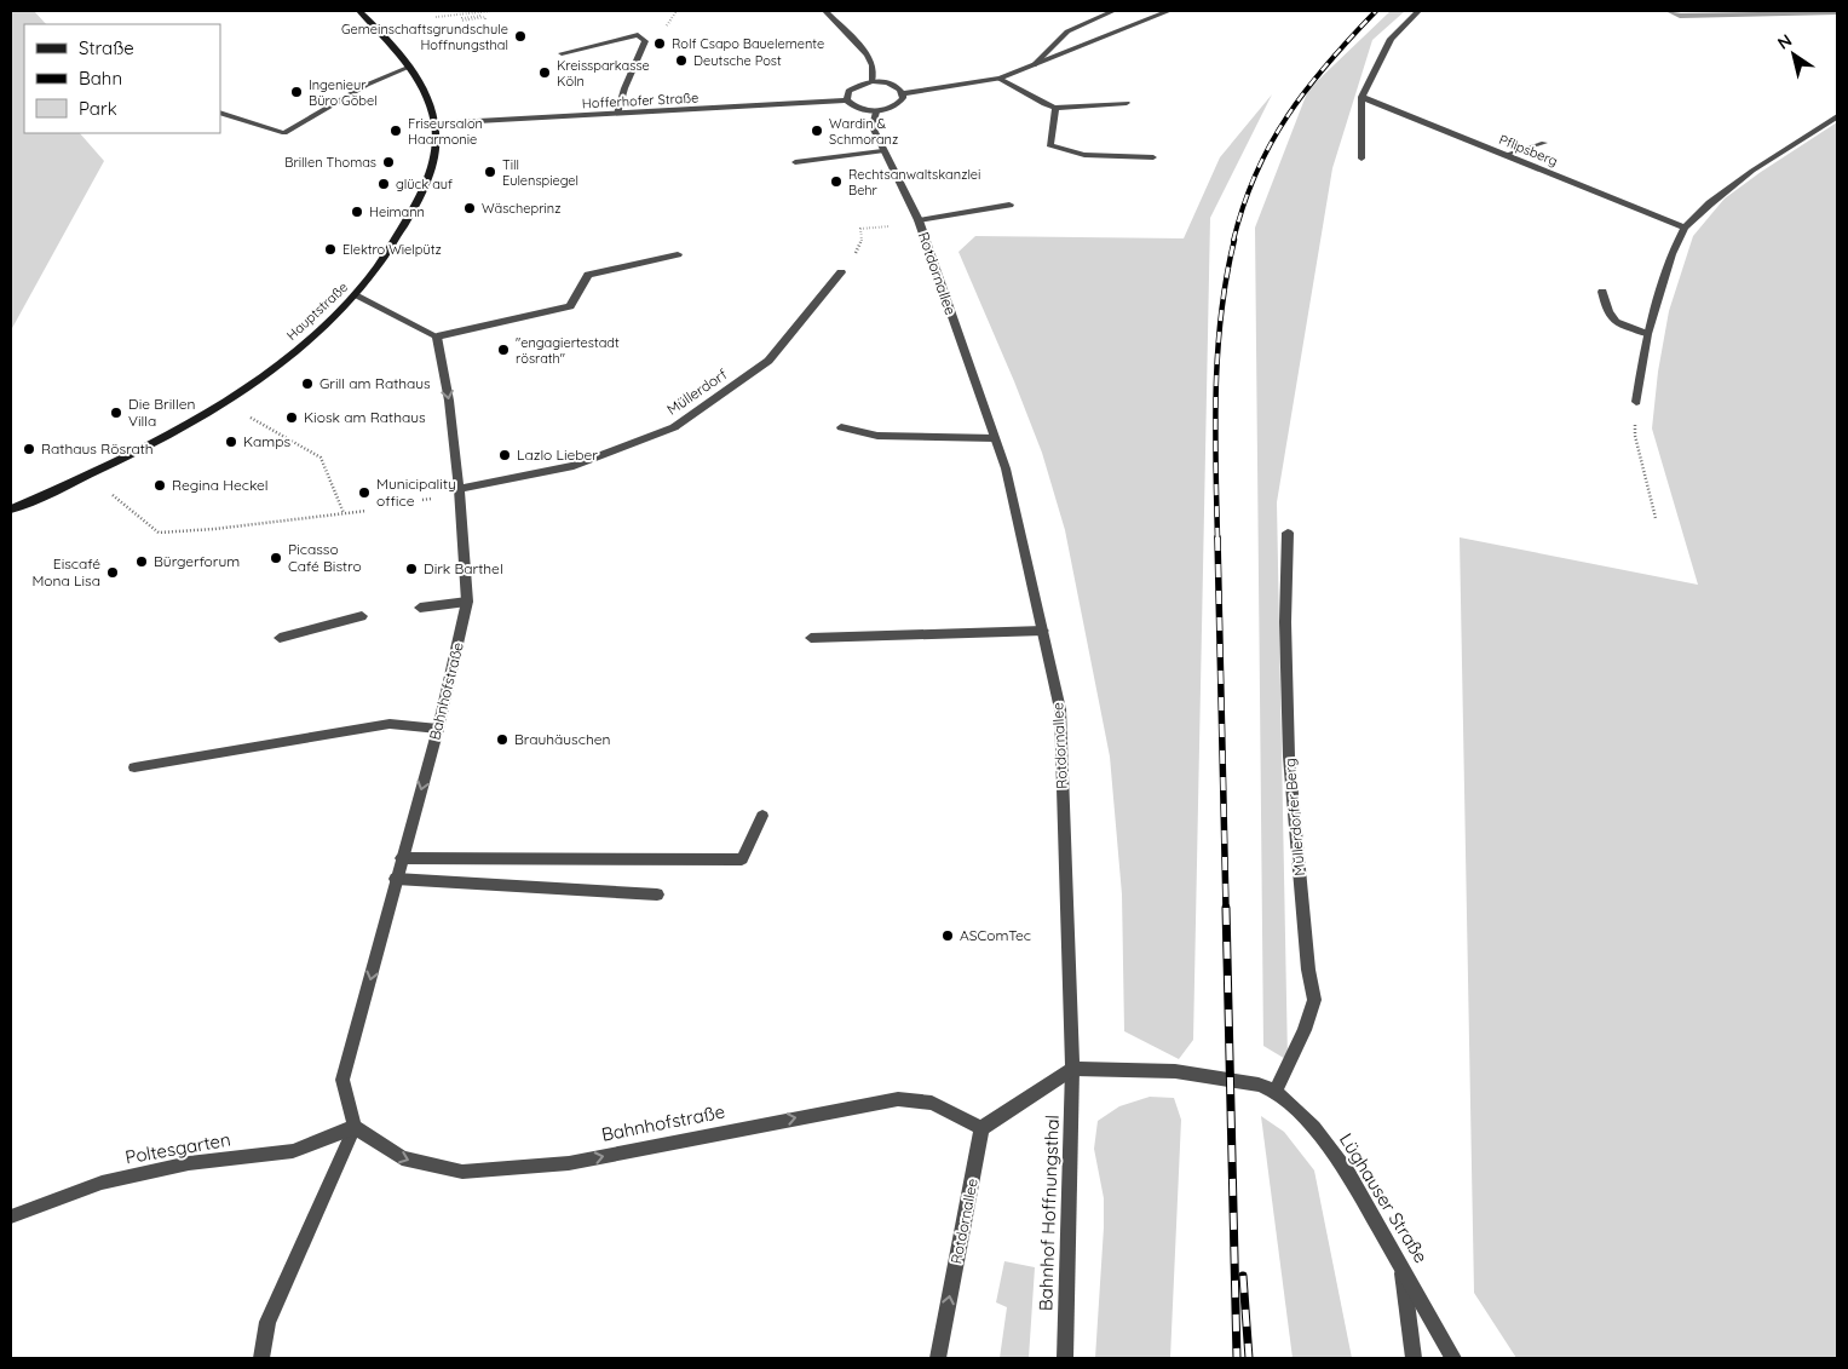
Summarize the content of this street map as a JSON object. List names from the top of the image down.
{
  "streets": {
    "main road": ["Hauptstraße"],
    "street": [
      "Hofferhofer Straße",
      "Pflipsberg",
      "Rotdornallee",
      "Müllerdorf",
      "Bahnhofstraße",
      "Müllerdorfer Berg",
      "Poltesgarten",
      "Lüghauser Straße",
      "Bahnhof Hoffnungsthal"
    ]
  },
  "crossings": [
    ["Hofferhofer Straße", "Hauptstraße"],
    ["Rotdornallee", "Bahnhofstraße"],
    ["Rotdornallee", "Lüghauser Straße"],
    ["Rotdornallee", "Bahnhof Hoffnungsthal"],
    ["Müllerdorf", "Bahnhofstraße"],
    ["Bahnhofstraße", "Poltesgarten"],
    ["Müllerdorfer Berg", "Lüghauser Straße"],
    ["Lüghauser Straße", "Bahnhof Hoffnungsthal"]
  ],
  "places": [
    "Gemeinschaftsgrundschule Hoffnungsthal",
    "Rolf Csapo Bauelemente",
    "Deutsche Post",
    "Kreissparkasse Köln",
    "Ingenieur Büro Göbel",
    "Friseursalon Haarmonie",
    "Wardin & Schmoranz",
    "Brillen Thomas",
    "Till Eulenspiegel",
    "Rechtsanwaltskanzlei Behr",
    "glück auf",
    "Wäscheprinz",
    "Heimann",
    "Elektro Wielpütz",
    "\"engagiertestadt rösrath\"",
    "Grill am Rathaus",
    "Die Brillen Villa",
    "Kiosk am Rathaus",
    "Kamps",
    "Rathaus Rösrath",
    "Lazlo Lieber",
    "Regina Heckel",
    "Municipality office",
    "Picasso Café Bistro",
    "Bürgerforum",
    "Dirk Barthel",
    "Eiscafé Mona Lisa",
    "Brauhäuschen",
    "ASComTec"
  ],
  "legend": ["Straße", "Bahn", "Park"],
  "north": "top left"
}
